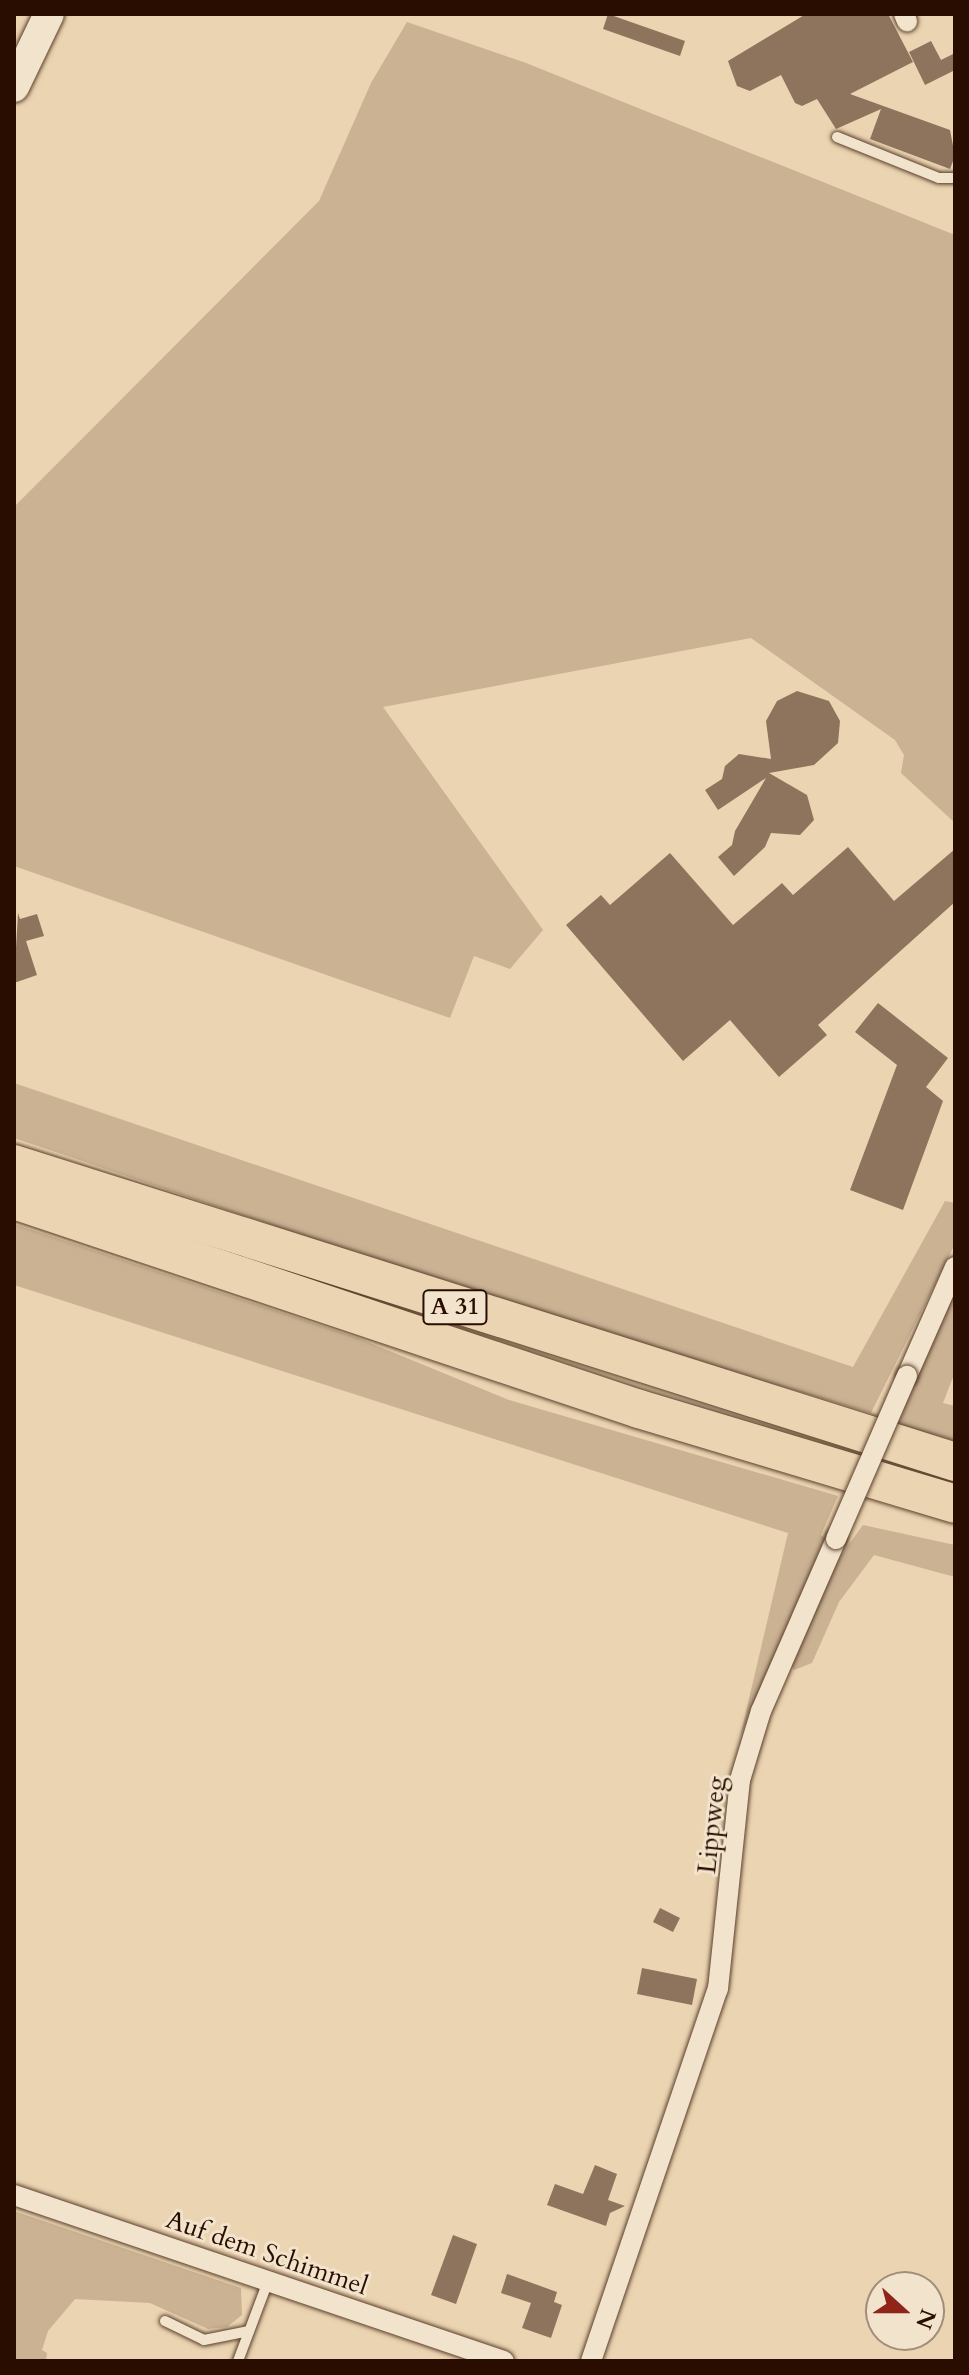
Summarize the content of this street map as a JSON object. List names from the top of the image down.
{
  "streets": {
    "highway": ["A 31"],
    "street": ["Lippweg", "Auf dem Schimmel"]
  },
  "north": "right"
}
